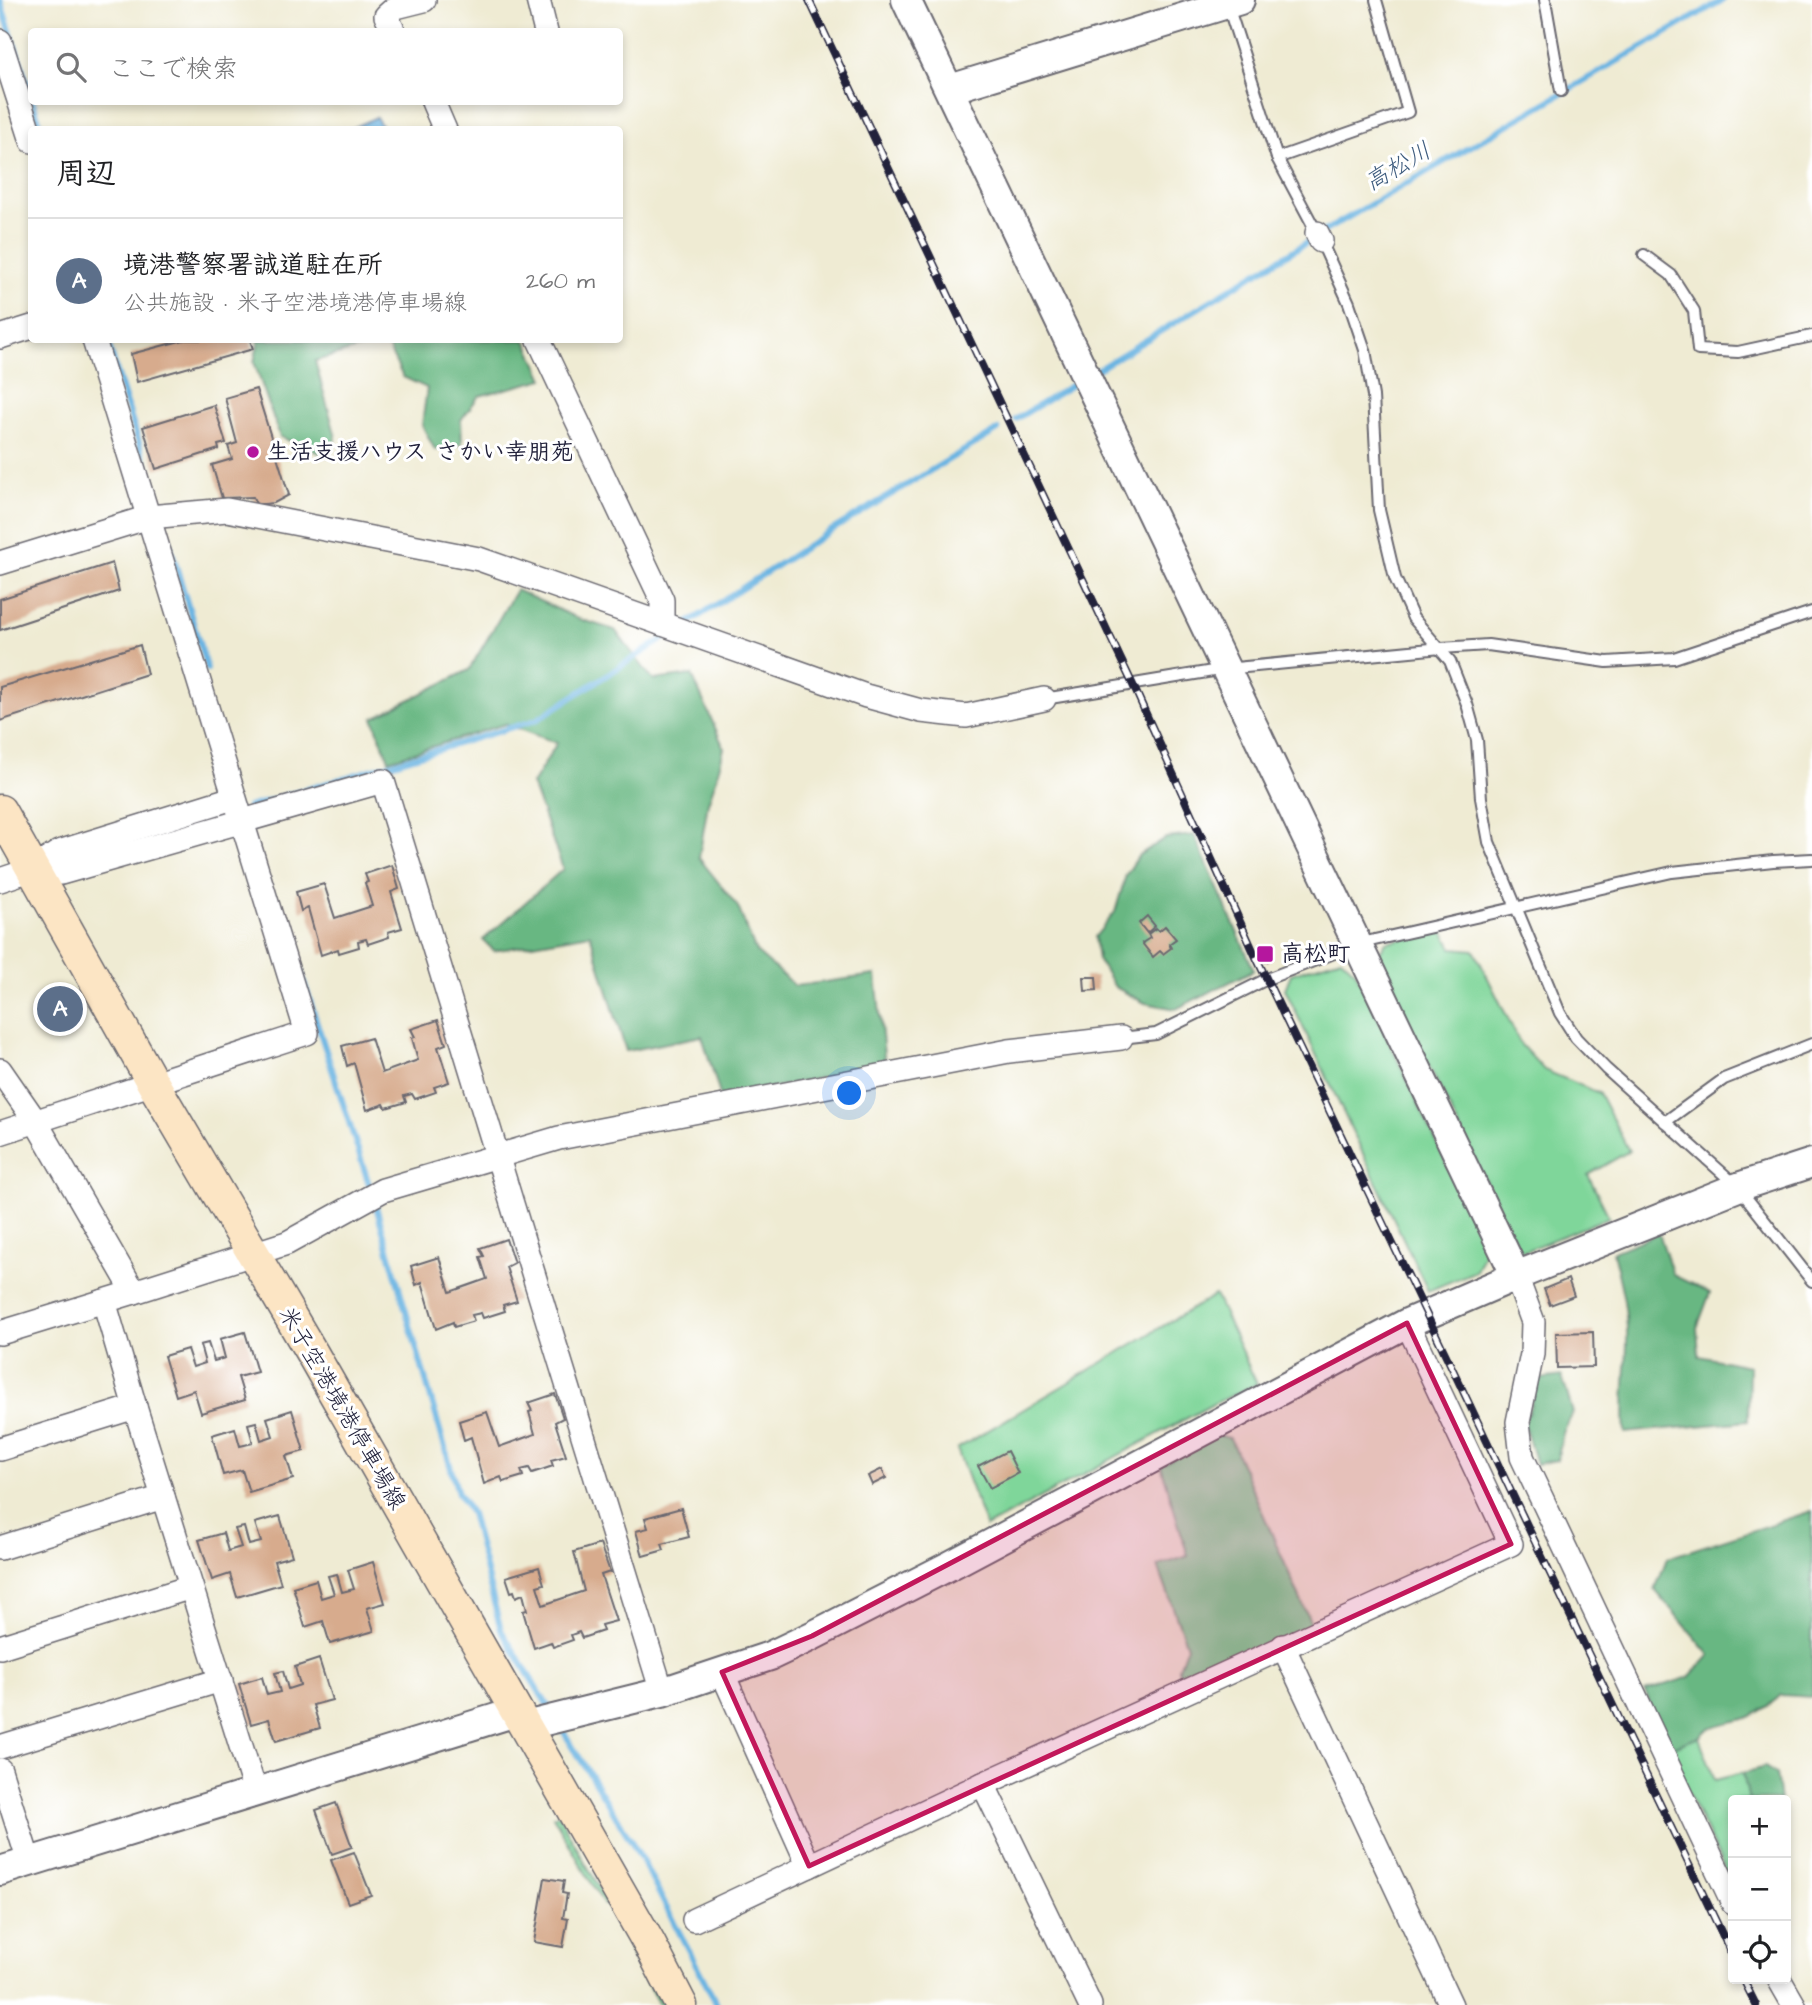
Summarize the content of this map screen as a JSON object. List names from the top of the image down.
{
  "streets": {
    "main road": ["米子空港境港停車場線"]
  },
  "water": ["高松川"],
  "places": {
    "other": ["生活支援ハウス さかい幸朋苑"],
    "transit": ["高松町"]
  },
  "page": {
    "search": "ここで検索",
    "heading": "周辺",
    "list": [
      {
        "mark": "A",
        "name": "境港警察署誠道駐在所",
        "note": "公共施設 · 米子空港境港停車場線",
        "value": "260 m"
      }
    ],
    "pins": "A",
    "map_buttons": ["+", "−"]
  }
}
